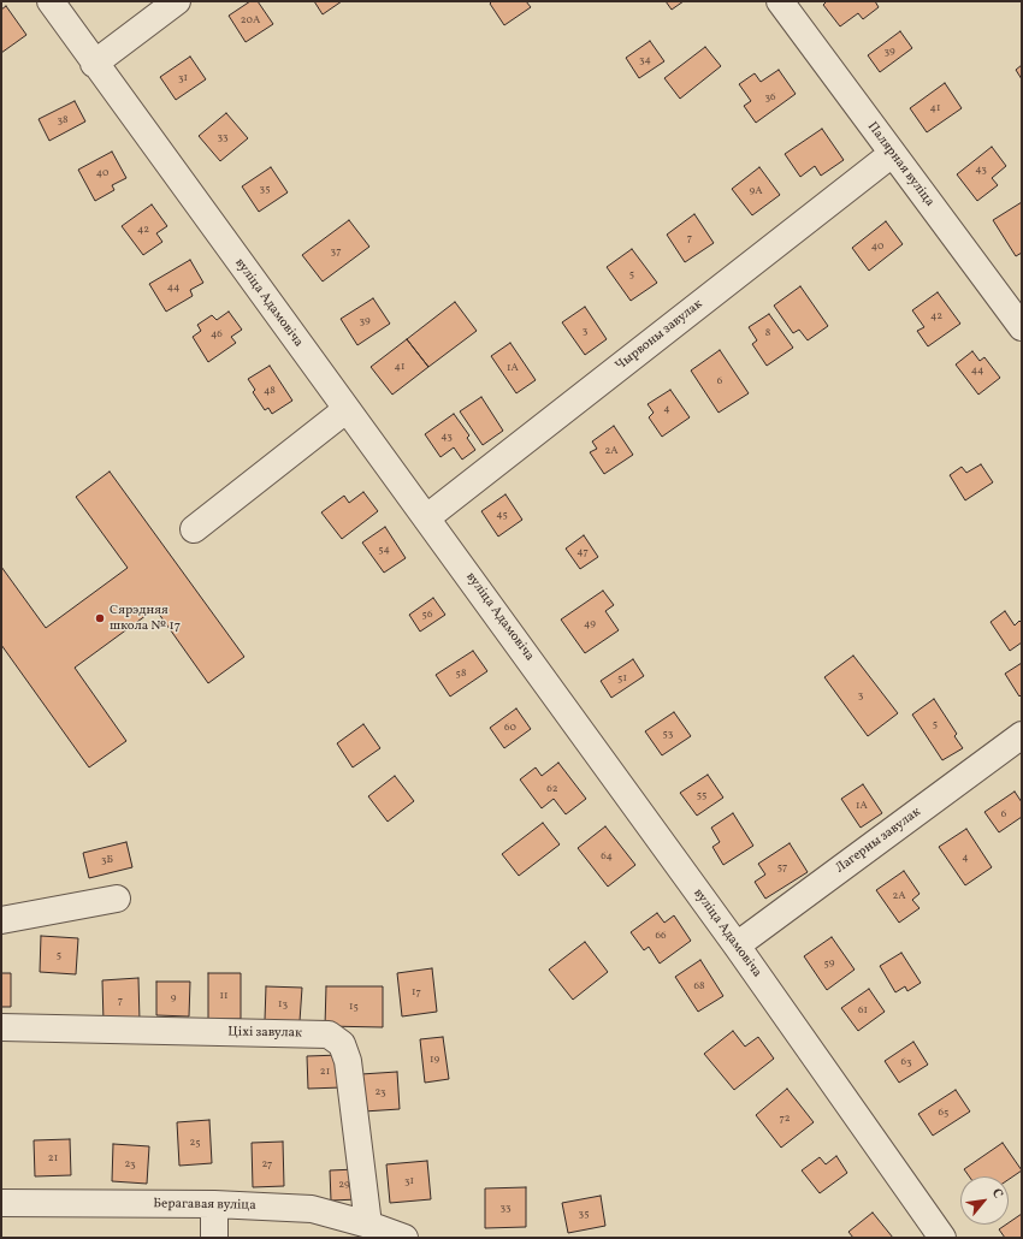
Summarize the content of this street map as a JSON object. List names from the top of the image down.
{
  "streets": {
    "street": [
      "Палярная вуліца",
      "вуліца Адамовіча",
      "Чырвоны завулак",
      "Лагерны завулак",
      "Ціхі завулак",
      "Берагавая вуліца"
    ]
  },
  "crossings": [
    ["Палярная вуліца", "Чырвоны завулак"],
    ["вуліца Адамовіча", "Чырвоны завулак"],
    ["вуліца Адамовіча", "Лагерны завулак"],
    ["Ціхі завулак", "Берагавая вуліца"]
  ],
  "places": ["Сярэдняя школа № 17"],
  "house_numbers": [
    "20А",
    "39",
    "34",
    "31",
    "36",
    "41",
    "38",
    "33",
    "43",
    "40",
    "35",
    "9А",
    "42",
    "7",
    "40",
    "37",
    "5",
    "44",
    "42",
    "39",
    "3",
    "8",
    "46",
    "41",
    "1А",
    "44",
    "6",
    "48",
    "4",
    "43",
    "2А",
    "45",
    "54",
    "47",
    "56",
    "49",
    "58",
    "51",
    "3",
    "5",
    "60",
    "53",
    "62",
    "55",
    "1А",
    "6",
    "64",
    "4",
    "3Б",
    "57",
    "2А",
    "66",
    "5",
    "59",
    "68",
    "17",
    "11",
    "9",
    "7",
    "13",
    "15",
    "61",
    "19",
    "63",
    "21",
    "23",
    "65",
    "72",
    "25",
    "21",
    "23",
    "27",
    "31",
    "29",
    "33",
    "35"
  ],
  "north": "top right"
}
